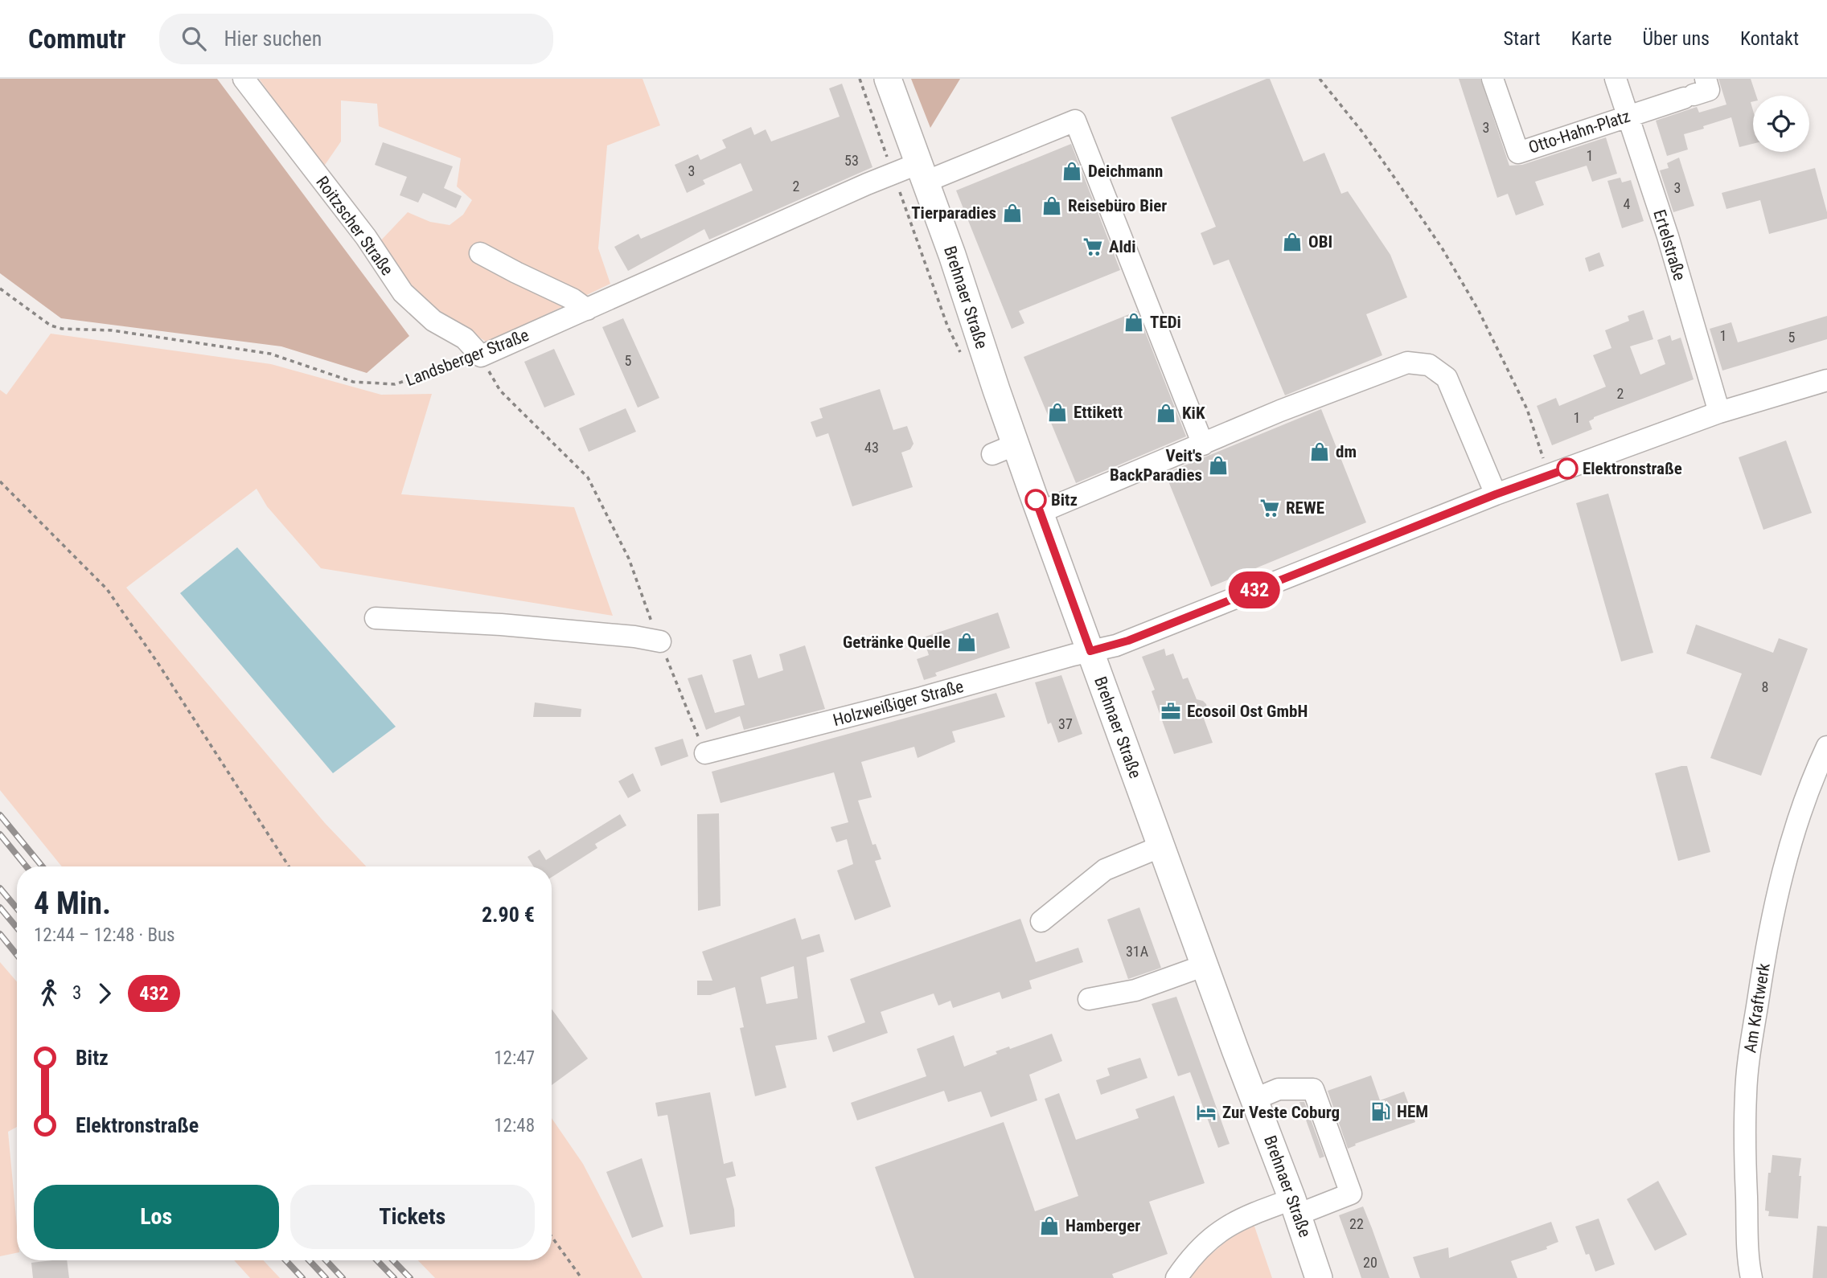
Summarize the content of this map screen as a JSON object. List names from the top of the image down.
{
  "streets": {
    "main road": ["Brehnaer Straße"],
    "street": [
      "Otto-Hahn-Platz",
      "Roitzscher Straße",
      "Ertelstraße",
      "Landsberger Straße",
      "Holzweißiger Straße",
      "Am Kraftwerk"
    ]
  },
  "crossings": [
    ["Otto-Hahn-Platz", "Ertelstraße"],
    ["Roitzscher Straße", "Landsberger Straße"],
    ["Brehnaer Straße", "Landsberger Straße"],
    ["Brehnaer Straße", "Holzweißiger Straße"]
  ],
  "places": {
    "shop": [
      "Deichmann",
      "Reisebüro Bier",
      "Tierparadies",
      "OBI",
      "TEDi",
      "Ettikett",
      "KiK",
      "dm",
      "Veit's BackParadies",
      "Getränke Quelle",
      "Hamberger"
    ],
    "supermarket": ["Aldi", "REWE"],
    "other": ["Elektronstraße", "Bitz"],
    "office": ["Ecosoil Ost GmbH"],
    "fuel station": ["HEM"],
    "hotel": ["Zur Veste Coburg"]
  },
  "lines": ["bus line 432"],
  "house_numbers": [
    "3",
    "1",
    "53",
    "3",
    "2",
    "3",
    "4",
    "1",
    "5",
    "5",
    "2",
    "1",
    "43",
    "8",
    "37",
    "31A",
    "22",
    "20"
  ],
  "page": {
    "header": "Commutr",
    "search": "Hier suchen",
    "nav": [
      "Start",
      "Karte",
      "Über uns",
      "Kontakt"
    ],
    "on_map": "432",
    "heading": ["4 Min.", "12:44 – 12:48 · Bus", "2.90 €"],
    "legs": ["3", "432"],
    "list": [
      {
        "name": "Bitz",
        "value": "12:47"
      },
      {
        "name": "Elektronstraße",
        "value": "12:48"
      }
    ],
    "buttons": ["Los", "Tickets"]
  }
}
